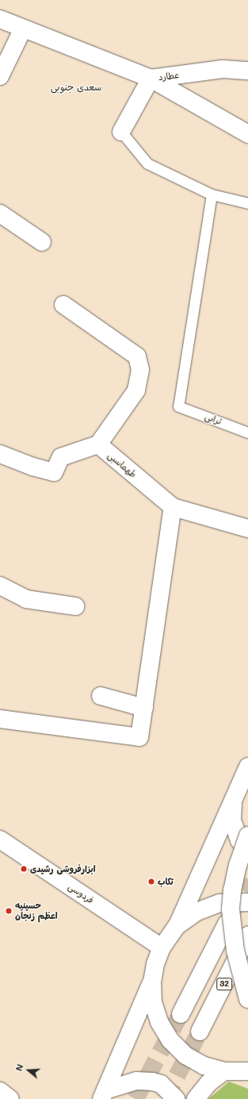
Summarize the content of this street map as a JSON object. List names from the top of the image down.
{
  "streets": {
    "main road": [
      "عطارد",
      "طهماسبی",
      "فردوسی",
      "32"
    ],
    "lane": ["ترابی"]
  },
  "districts": ["سعدی جنوبی"],
  "places": ["ابزارفروشی رشیدی", "تکاب", "حسینیه اعظم زنجان"],
  "north": "left"
}
